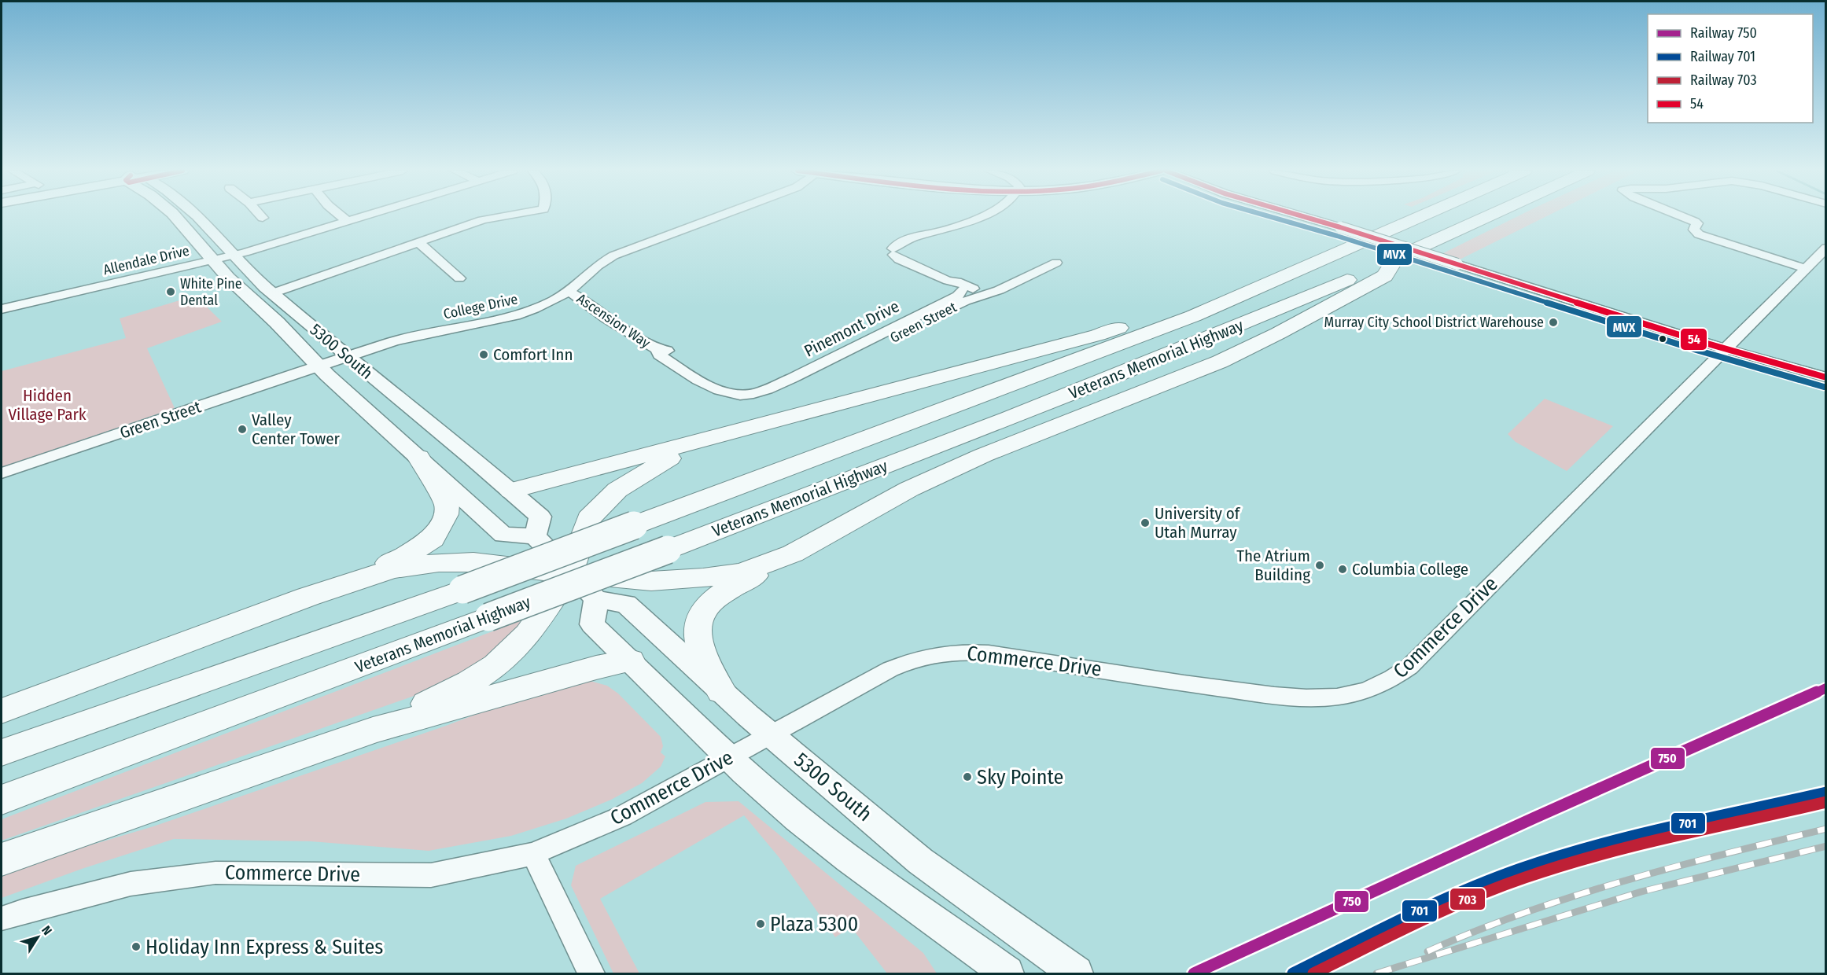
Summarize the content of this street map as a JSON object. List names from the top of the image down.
{
  "streets": {
    "highway": ["Veterans Memorial Highway"],
    "main road": ["5300 South"],
    "street": [
      "Allendale Drive",
      "College Drive",
      "Ascension Way",
      "Green Street",
      "Pinemont Drive",
      "Commerce Drive"
    ]
  },
  "crossings": [
    ["Allendale Drive", "5300 South"],
    ["College Drive", "Ascension Way"],
    ["College Drive", "Green Street"],
    ["College Drive", "5300 South"],
    ["Ascension Way", "Pinemont Drive"],
    ["Green Street", "Pinemont Drive"],
    ["Green Street", "5300 South"],
    ["5300 South", "Commerce Drive"]
  ],
  "parks": ["Hidden Village Park"],
  "places": [
    "White Pine Dental",
    "Murray City School District Warehouse",
    "Comfort Inn",
    "Valley Center Tower",
    "University of Utah Murray",
    "The Atrium Building",
    "Columbia College",
    "Sky Pointe",
    "Plaza 5300",
    "Holiday Inn Express & Suites"
  ],
  "lines": [
    "transit line 54",
    "transit line MVX",
    "rail line 750",
    "rail line 701",
    "rail line 703"
  ],
  "legend": [
    "Railway 750",
    "Railway 701",
    "Railway 703",
    "54"
  ],
  "north": "top right"
}
